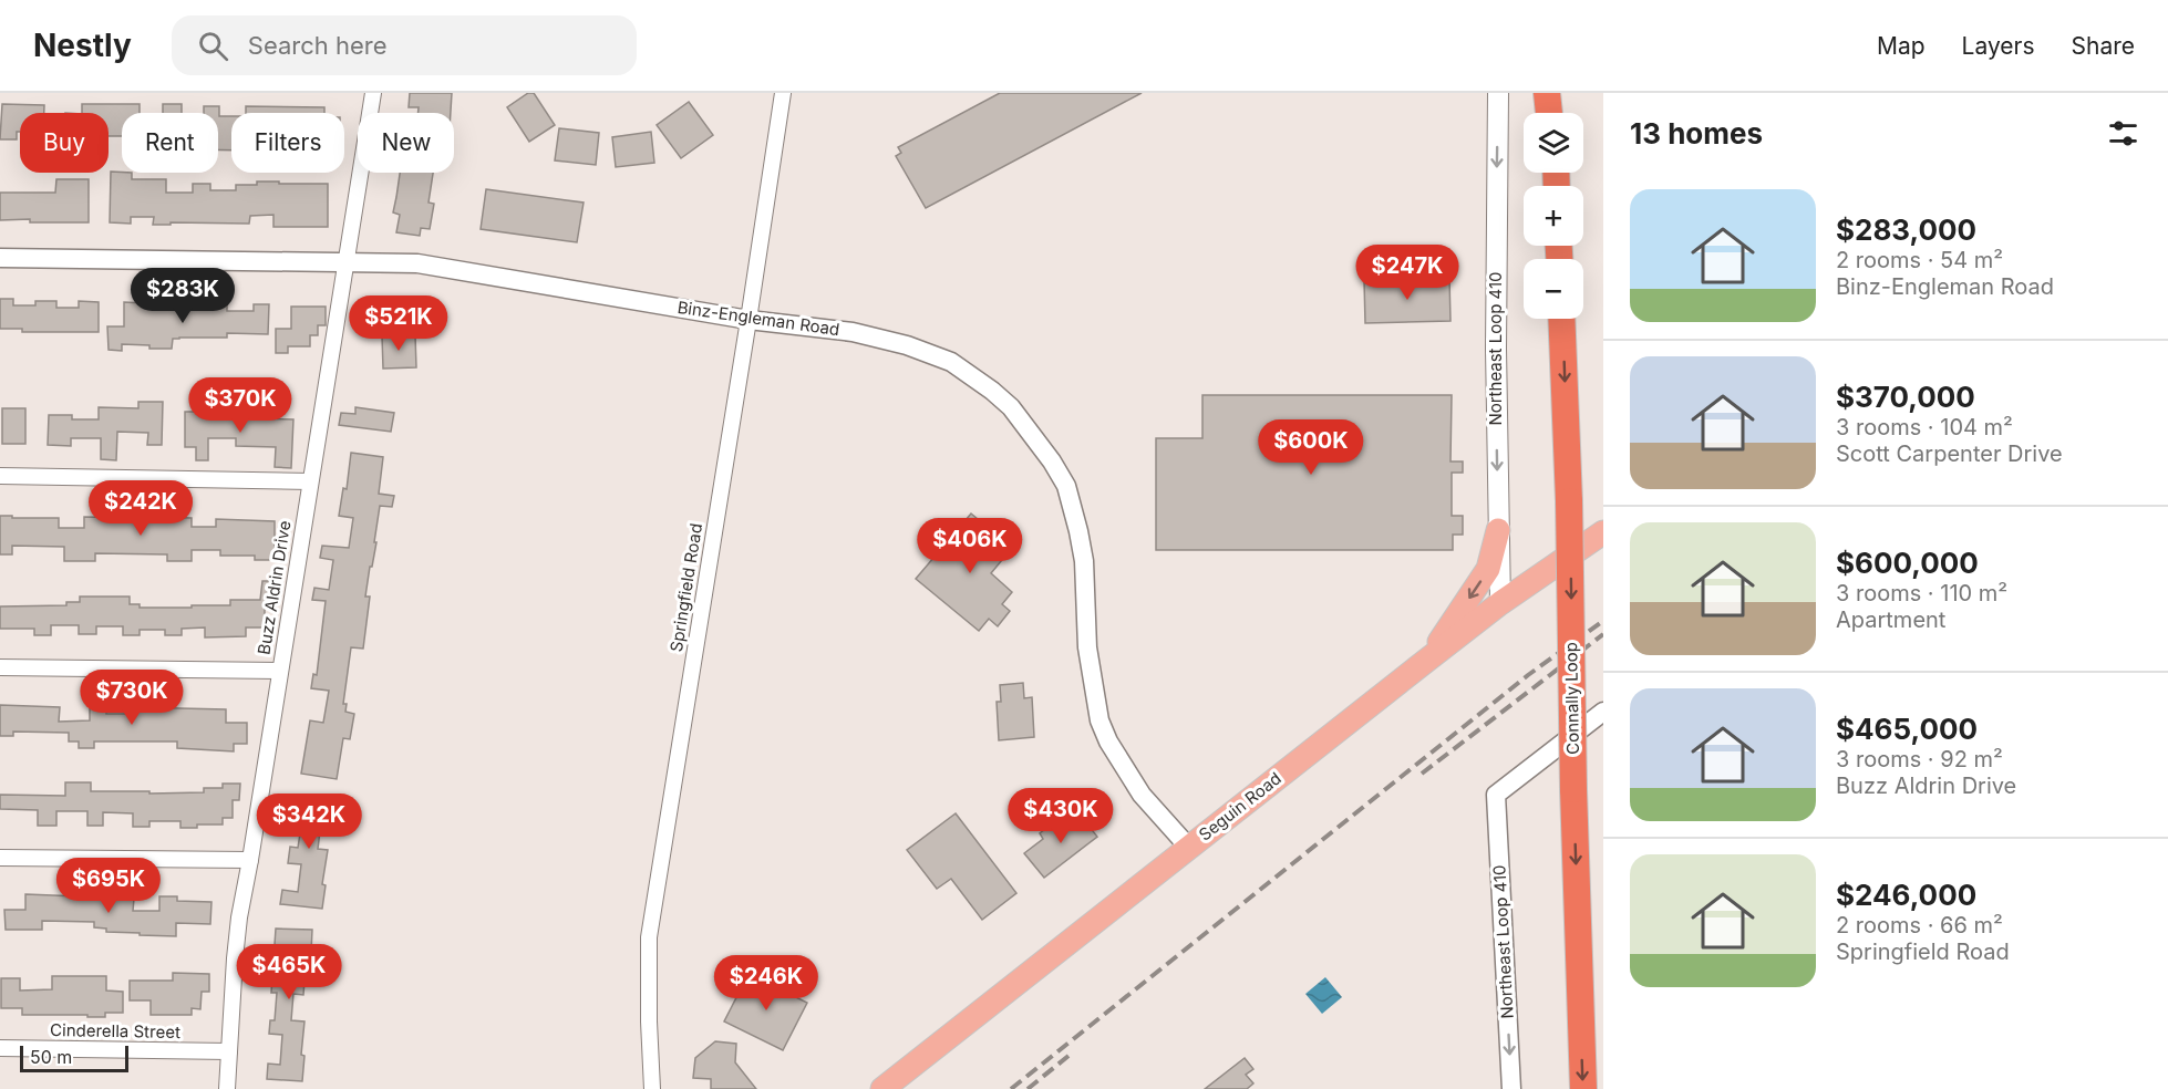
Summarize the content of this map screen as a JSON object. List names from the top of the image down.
{
  "streets": {
    "highway": ["Connally Loop"],
    "main road": ["Northeast Loop 410", "Seguin Road"],
    "street": [
      "Binz-Engleman Road",
      "Buzz Aldrin Drive",
      "Springfield Road",
      "Cinderella Street"
    ]
  },
  "crossings": [
    ["Binz-Engleman Road", "Buzz Aldrin Drive"],
    ["Binz-Engleman Road", "Springfield Road"],
    ["Binz-Engleman Road", "Seguin Road"],
    ["Northeast Loop 410", "Seguin Road"],
    ["Buzz Aldrin Drive", "Cinderella Street"]
  ],
  "one_way": ["Northeast Loop 410", "Connally Loop"],
  "scale_bar": "50 m",
  "page": {
    "header": "Nestly",
    "search": "Search here",
    "nav": ["Map", "Layers", "Share"],
    "heading": "13 homes",
    "map_buttons": ["+", "−"],
    "chip": [
      "Buy",
      "Rent",
      "Filters",
      "New"
    ],
    "list": [
      {
        "name": "$283,000",
        "note": "2 rooms · 54 m² · Binz-Engleman Road"
      },
      {
        "name": "$370,000",
        "note": "3 rooms · 104 m² · Scott Carpenter Drive"
      },
      {
        "name": "$600,000",
        "note": "3 rooms · 110 m² · Apartment"
      },
      {
        "name": "$465,000",
        "note": "3 rooms · 92 m² · Buzz Aldrin Drive"
      },
      {
        "name": "$246,000",
        "note": "2 rooms · 66 m² · Springfield Road"
      }
    ],
    "price": [
      "$247K",
      "$283K",
      "$521K",
      "$370K",
      "$600K",
      "$242K",
      "$406K",
      "$730K",
      "$430K",
      "$342K",
      "$695K",
      "$465K",
      "$246K"
    ],
    "scale": "50 m"
  }
}
